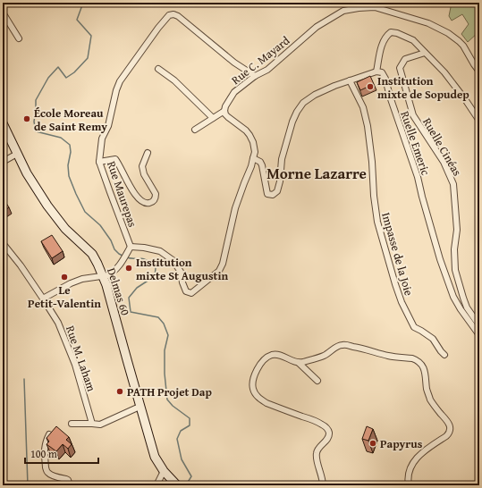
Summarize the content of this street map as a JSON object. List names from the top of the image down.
{
  "streets": {
    "street": [
      "Rue C. Mayard",
      "Ruelle Emeric",
      "Ruelle Cinéas",
      "Rue Maurepas",
      "Impasse de la Joie",
      "Delmas 60",
      "Rue M. Laham"
    ]
  },
  "crossings": [
    ["Rue C. Mayard", "Rue Maurepas"]
  ],
  "districts": ["Morne Lazarre"],
  "places": [
    "Institution mixte de Sopudep",
    "École Moreau de Saint Remy",
    "Institution mixte St Augustin",
    "Le Petit-Valentin",
    "PATH Projet Dap",
    "Papyrus"
  ],
  "scale_bar": "100 m"
}
